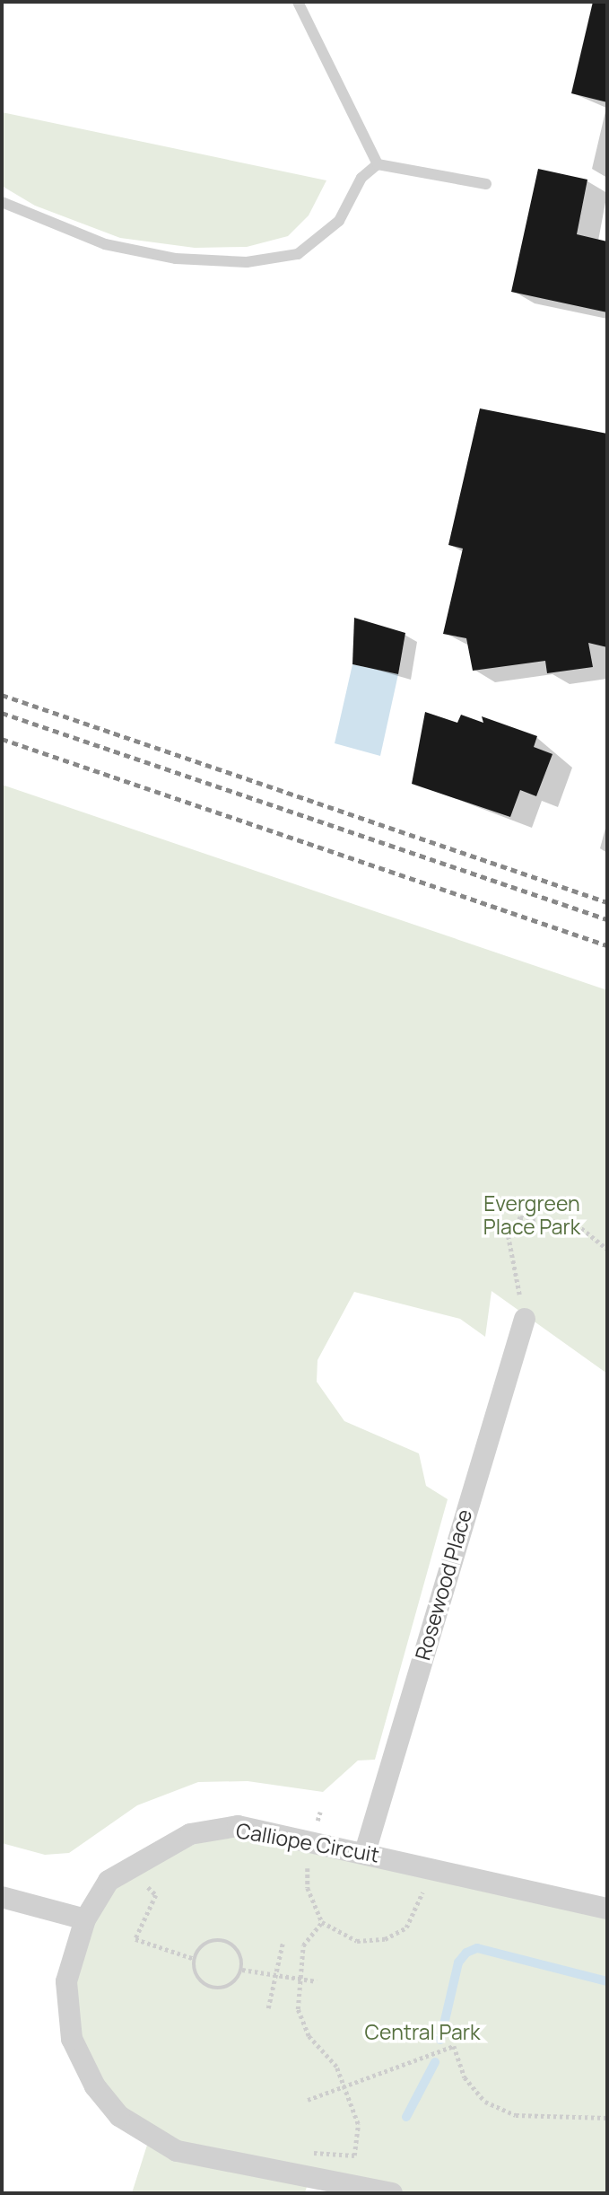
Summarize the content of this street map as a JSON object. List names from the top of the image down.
{
  "streets": {
    "street": ["Rosewood Place", "Calliope Circuit"]
  },
  "crossings": [
    ["Rosewood Place", "Calliope Circuit"]
  ],
  "parks": ["Evergreen Place Park", "Central Park"]
}
